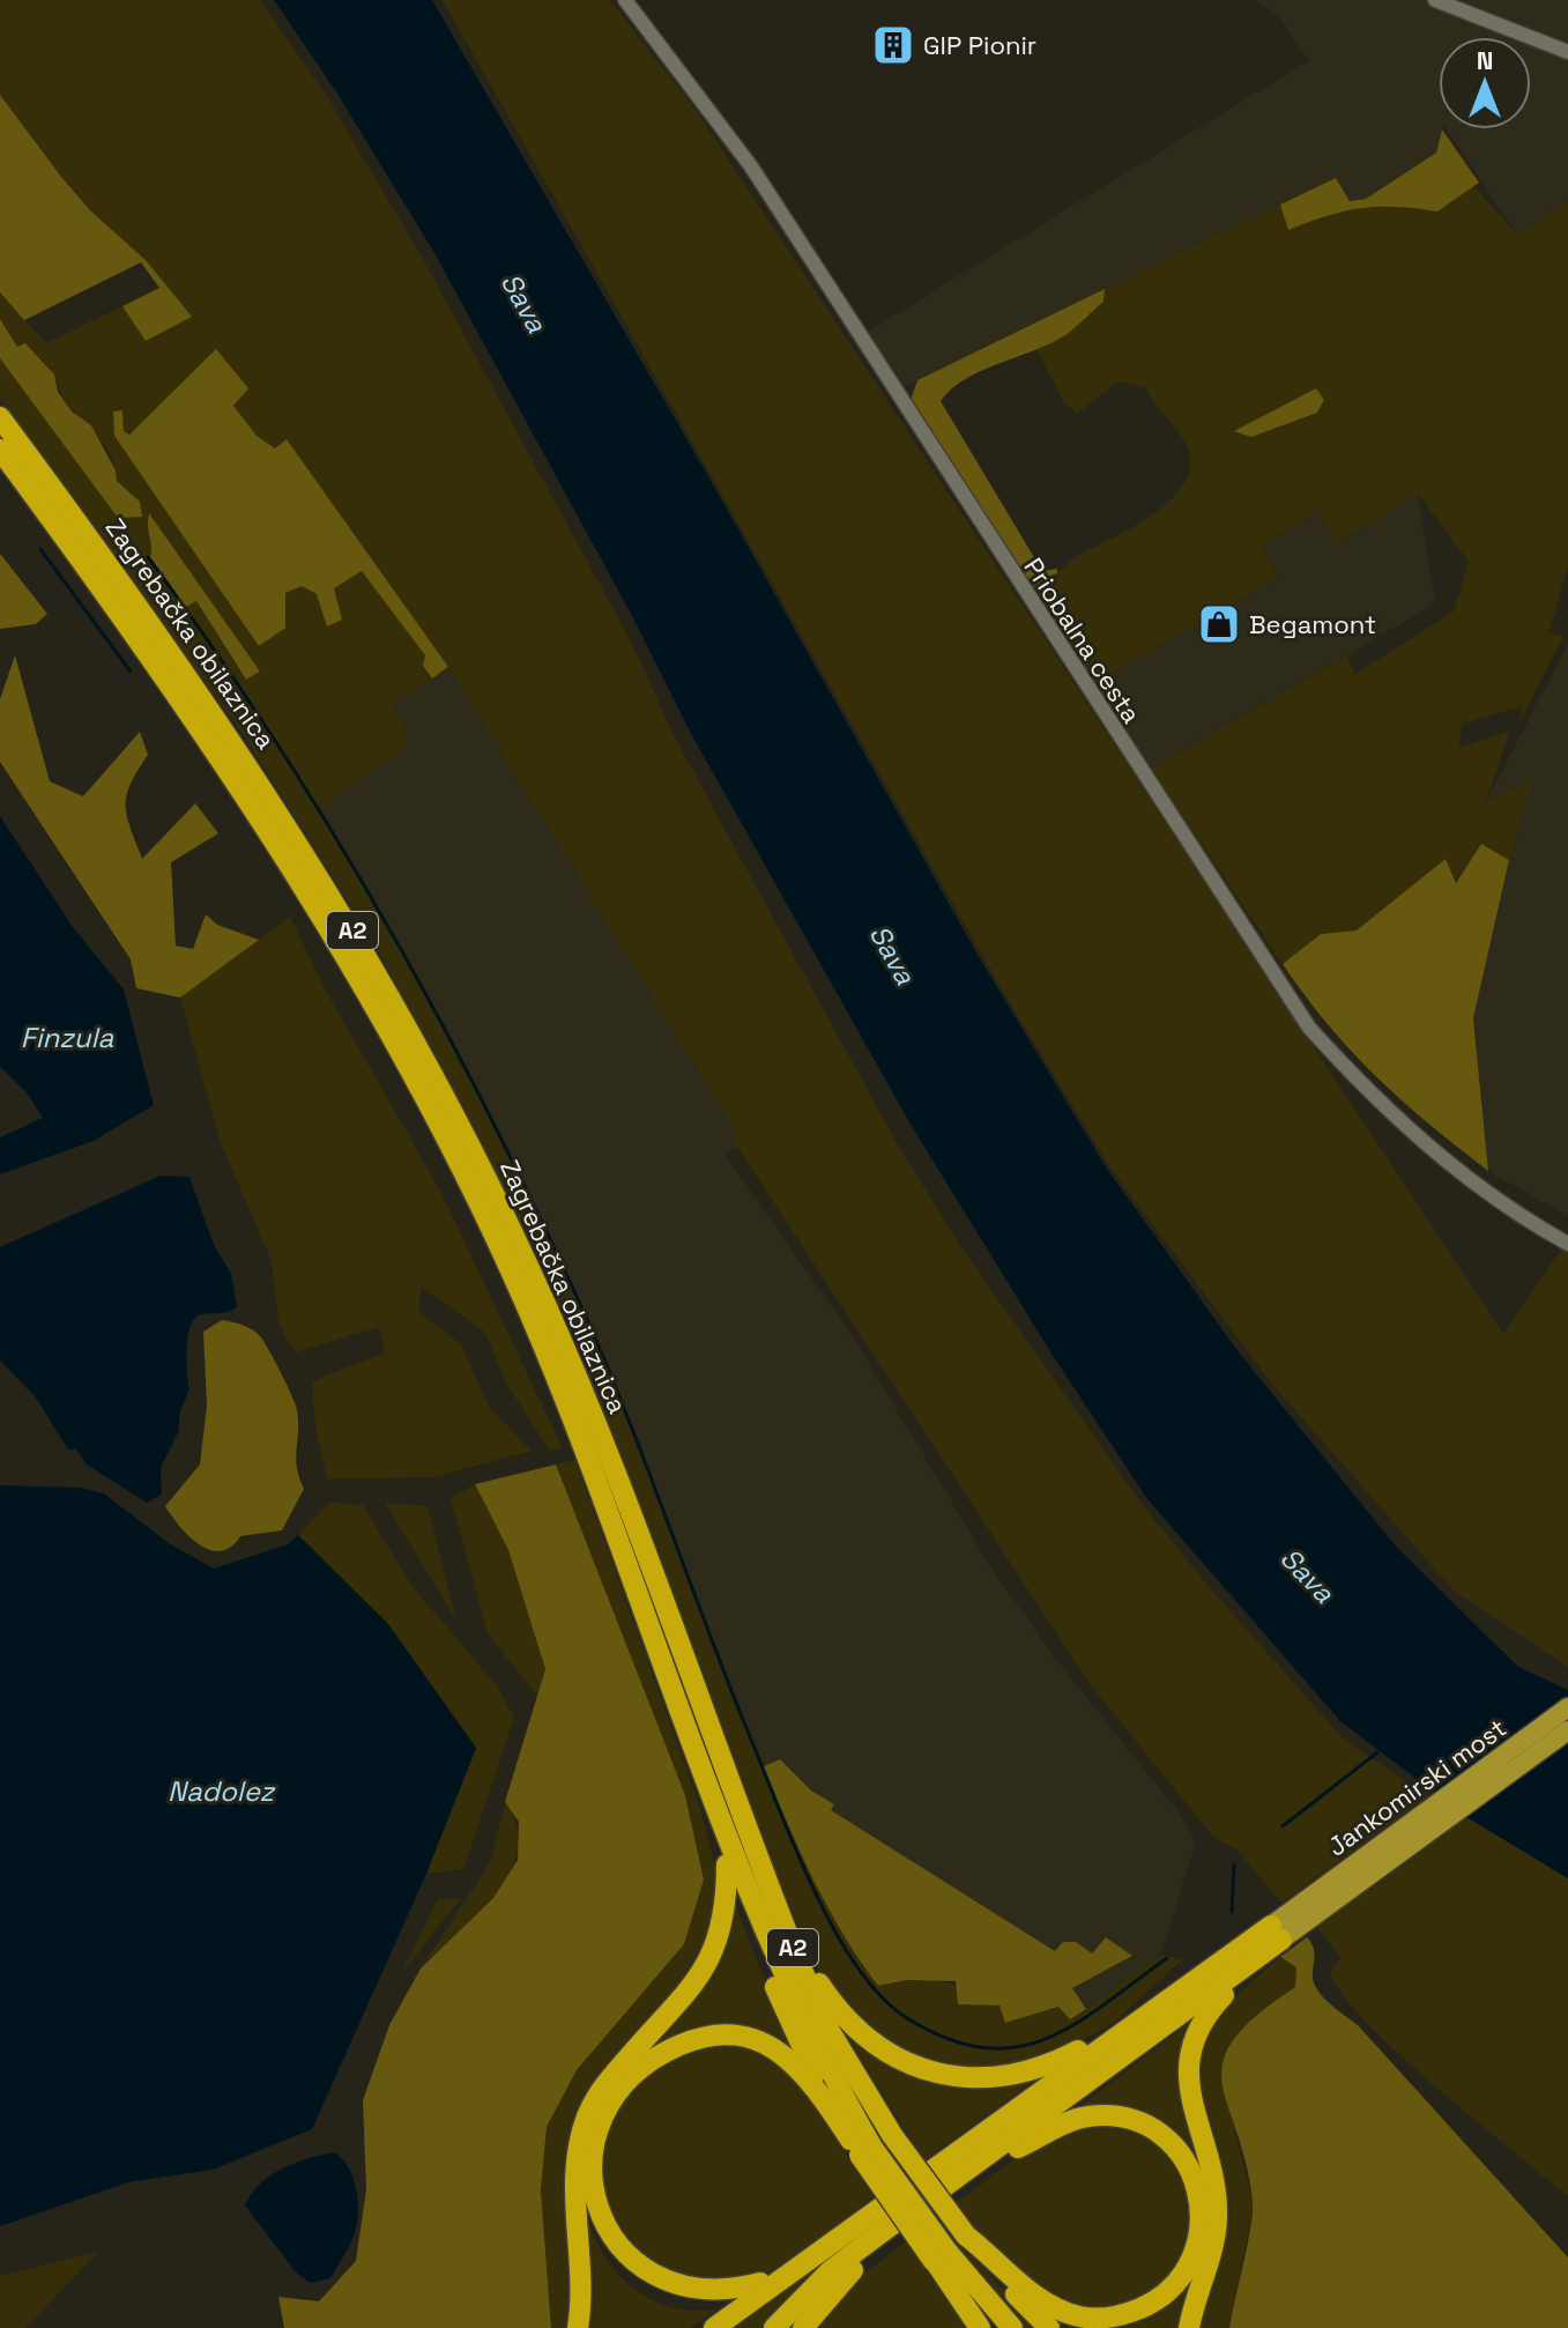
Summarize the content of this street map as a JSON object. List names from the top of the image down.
{
  "streets": {
    "highway": ["Zagrebačka obilaznica", "A2"],
    "main road": ["Jankomirski most"],
    "street": ["Priobalna cesta"]
  },
  "water": ["Sava", "Finzula", "Nadolez"],
  "places": {
    "building": ["GIP Pionir"],
    "shop": ["Begamont"]
  },
  "north": "top"
}
